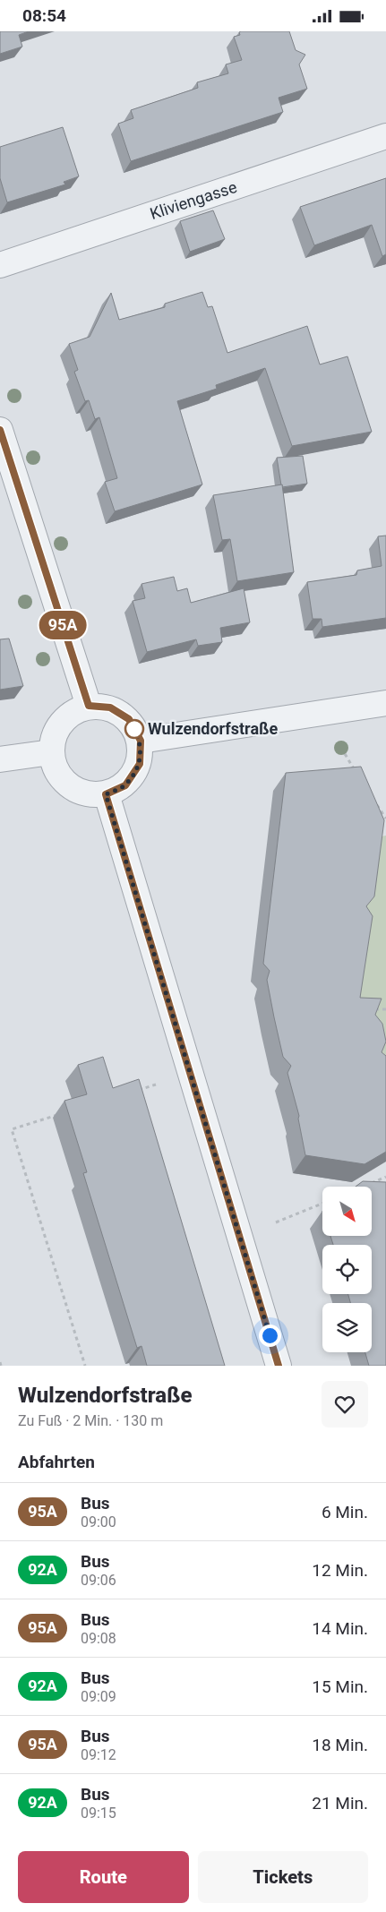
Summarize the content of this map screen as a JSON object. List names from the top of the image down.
{
  "streets": {
    "street": ["Kliviengasse"]
  },
  "places": ["Wulzendorfstraße"],
  "lines": ["bus line 95A"],
  "north": "bottom right",
  "page": {
    "status": "08:54",
    "on_map": "95A",
    "heading": [
      ["Wulzendorfstraße", "Zu Fuß · 2 Min. · 130 m"],
      "Abfahrten"
    ],
    "list": [
      {
        "mark": "95A",
        "name": "Bus",
        "note": "09:00",
        "value": "6 Min."
      },
      {
        "mark": "92A",
        "name": "Bus",
        "note": "09:06",
        "value": "12 Min."
      },
      {
        "mark": "95A",
        "name": "Bus",
        "note": "09:08",
        "value": "14 Min."
      },
      {
        "mark": "92A",
        "name": "Bus",
        "note": "09:09",
        "value": "15 Min."
      },
      {
        "mark": "95A",
        "name": "Bus",
        "note": "09:12",
        "value": "18 Min."
      },
      {
        "mark": "92A",
        "name": "Bus",
        "note": "09:15",
        "value": "21 Min."
      }
    ],
    "buttons": ["Route", "Tickets"]
  }
}
